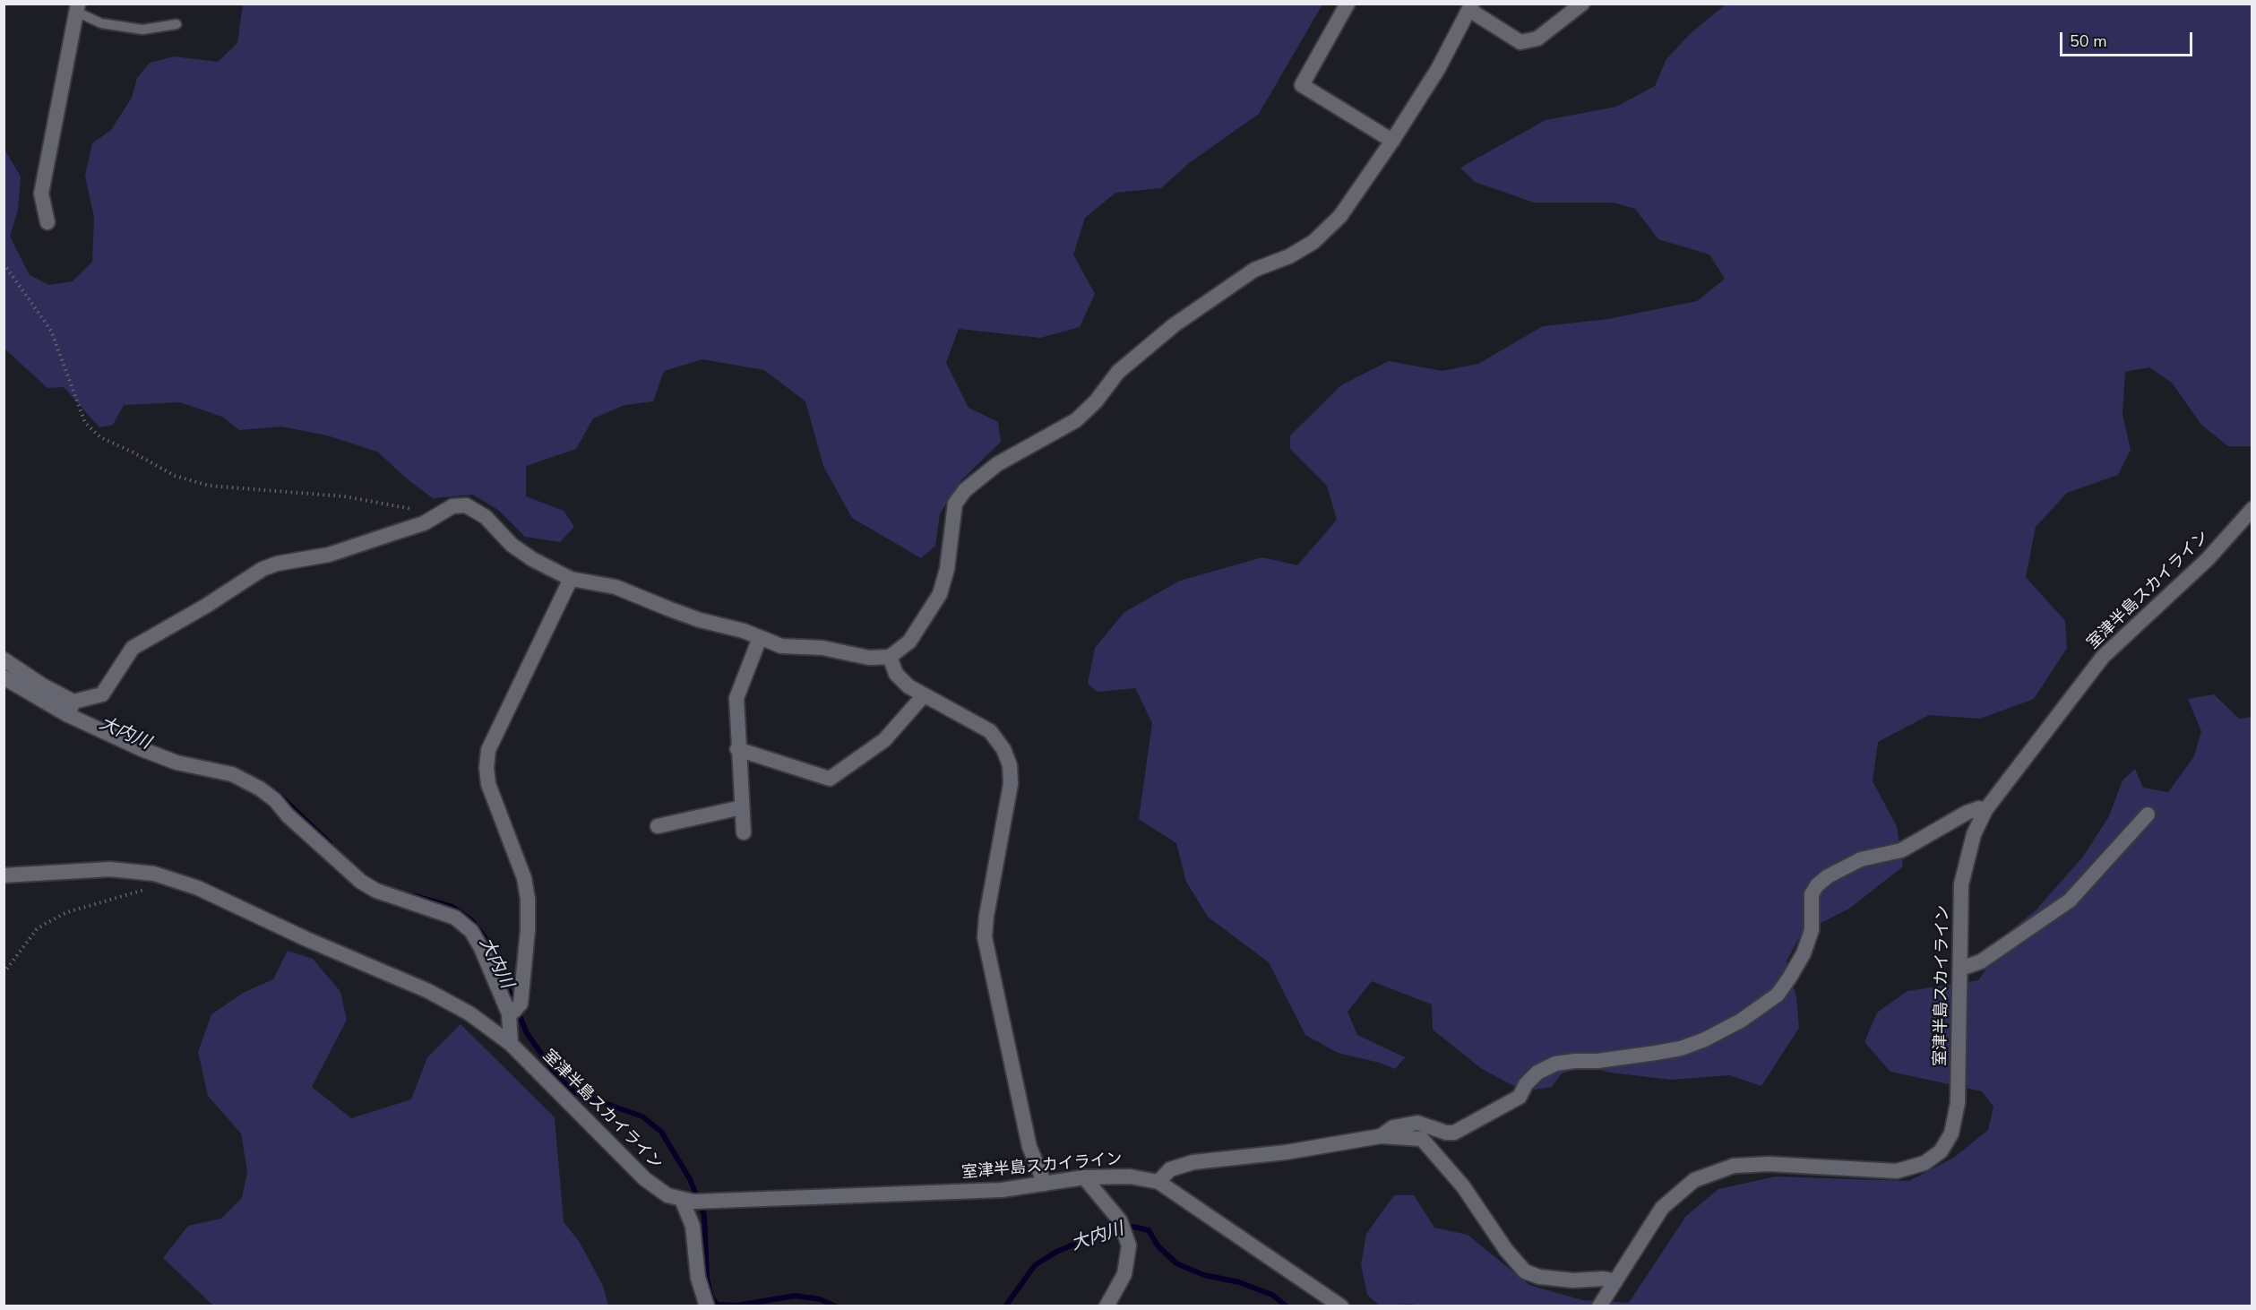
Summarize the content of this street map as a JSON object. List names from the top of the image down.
{
  "streets": {
    "street": ["室津半島スカイライン"]
  },
  "water": ["大内川"],
  "scale_bar": "50 m"
}
